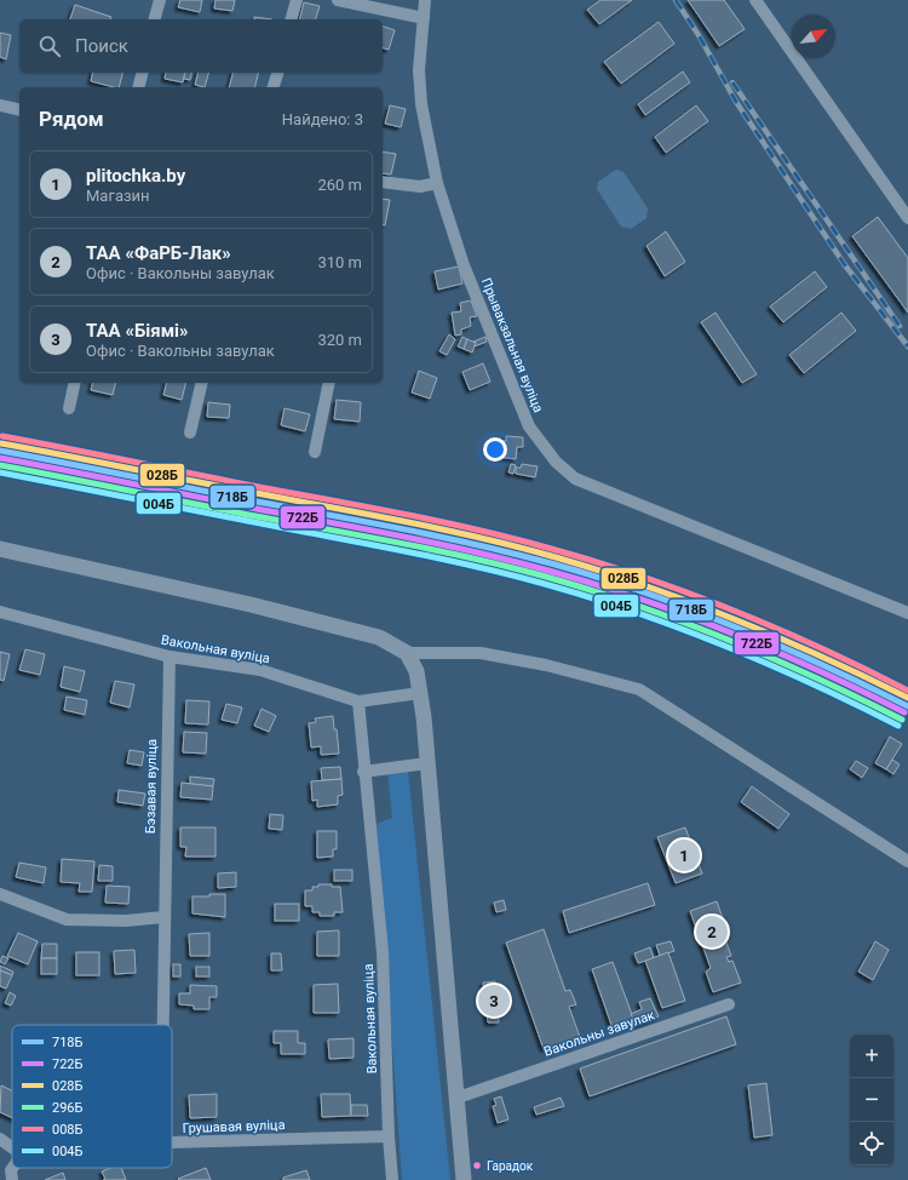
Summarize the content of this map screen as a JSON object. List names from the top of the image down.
{
  "streets": {
    "street": [
      "Прывакзальная вуліца",
      "Вакольная вуліца",
      "Бэзавая вуліца",
      "Вакольны завулак",
      "Грушавая вуліца"
    ]
  },
  "crossings": [
    ["Вакольная вуліца", "Бэзавая вуліца"],
    ["Вакольная вуліца", "Грушавая вуліца"]
  ],
  "places": ["Гарадок"],
  "lines": [
    "transit line 008Б",
    "transit line 028Б",
    "transit line 718Б",
    "transit line 722Б",
    "transit line 296Б",
    "transit line 004Б"
  ],
  "legend": [
    "718Б",
    "722Б",
    "028Б",
    "296Б",
    "008Б",
    "004Б"
  ],
  "north": "top right",
  "page": {
    "search": "Поиск",
    "heading": ["Рядом", "Найдено: 3"],
    "list": [
      {
        "mark": "1",
        "name": "plitochka.by",
        "note": "Магазин",
        "value": "260 m"
      },
      {
        "mark": "2",
        "name": "ТАА «ФаРБ-Лак»",
        "note": "Офис · Вакольны завулак",
        "value": "310 m"
      },
      {
        "mark": "3",
        "name": "ТАА «Біямі»",
        "note": "Офис · Вакольны завулак",
        "value": "320 m"
      }
    ],
    "pins": ["1", "2", "3"],
    "map_buttons": ["+", "−"]
  }
}
